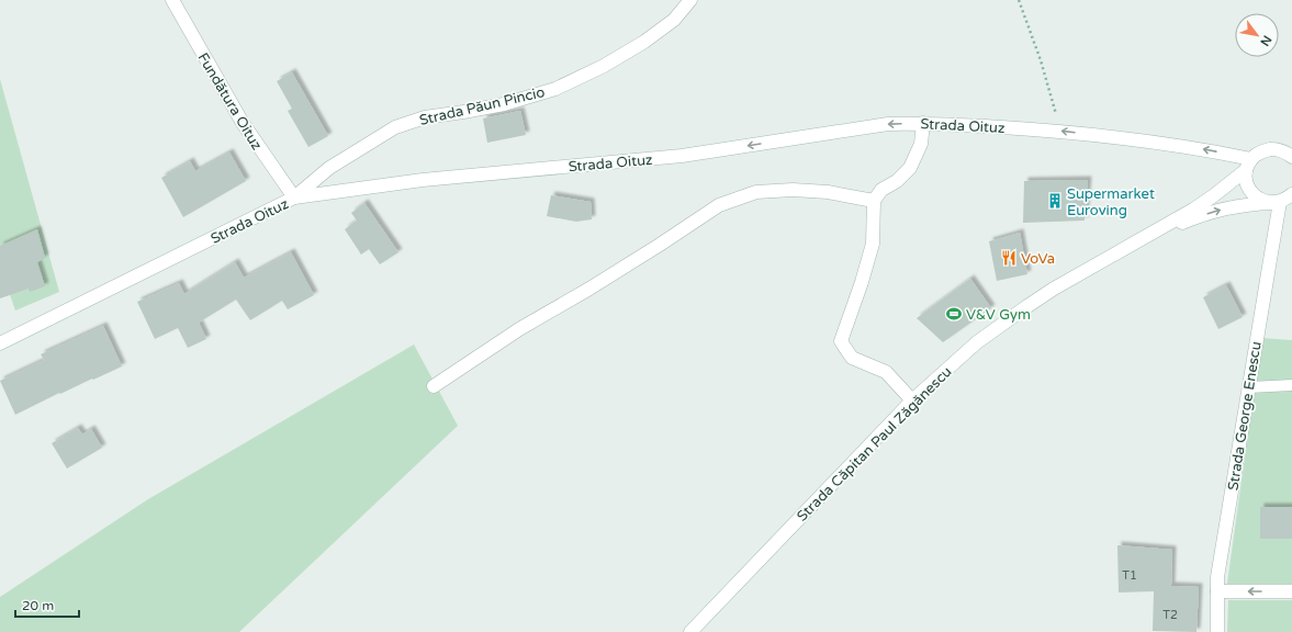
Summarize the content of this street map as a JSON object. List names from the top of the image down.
{
  "streets": {
    "street": [
      "Fundătura Oituz",
      "Strada Păun Pincio",
      "Strada Oituz",
      "Strada George Enescu",
      "Strada Căpitan Paul Zăgănescu"
    ]
  },
  "crossings": [
    ["Fundătura Oituz", "Strada Păun Pincio"],
    ["Fundătura Oituz", "Strada Oituz"],
    ["Strada Păun Pincio", "Strada Oituz"],
    ["Strada Oituz", "Strada Căpitan Paul Zăgănescu"],
    ["Strada George Enescu", "Strada Căpitan Paul Zăgănescu"]
  ],
  "places": {
    "building": ["Supermarket Euroving"],
    "restaurant": ["VoVa"],
    "sports": ["V&V Gym"]
  },
  "house_numbers": ["T1", "T2"],
  "scale_bar": "20 m",
  "north": "bottom right"
}
